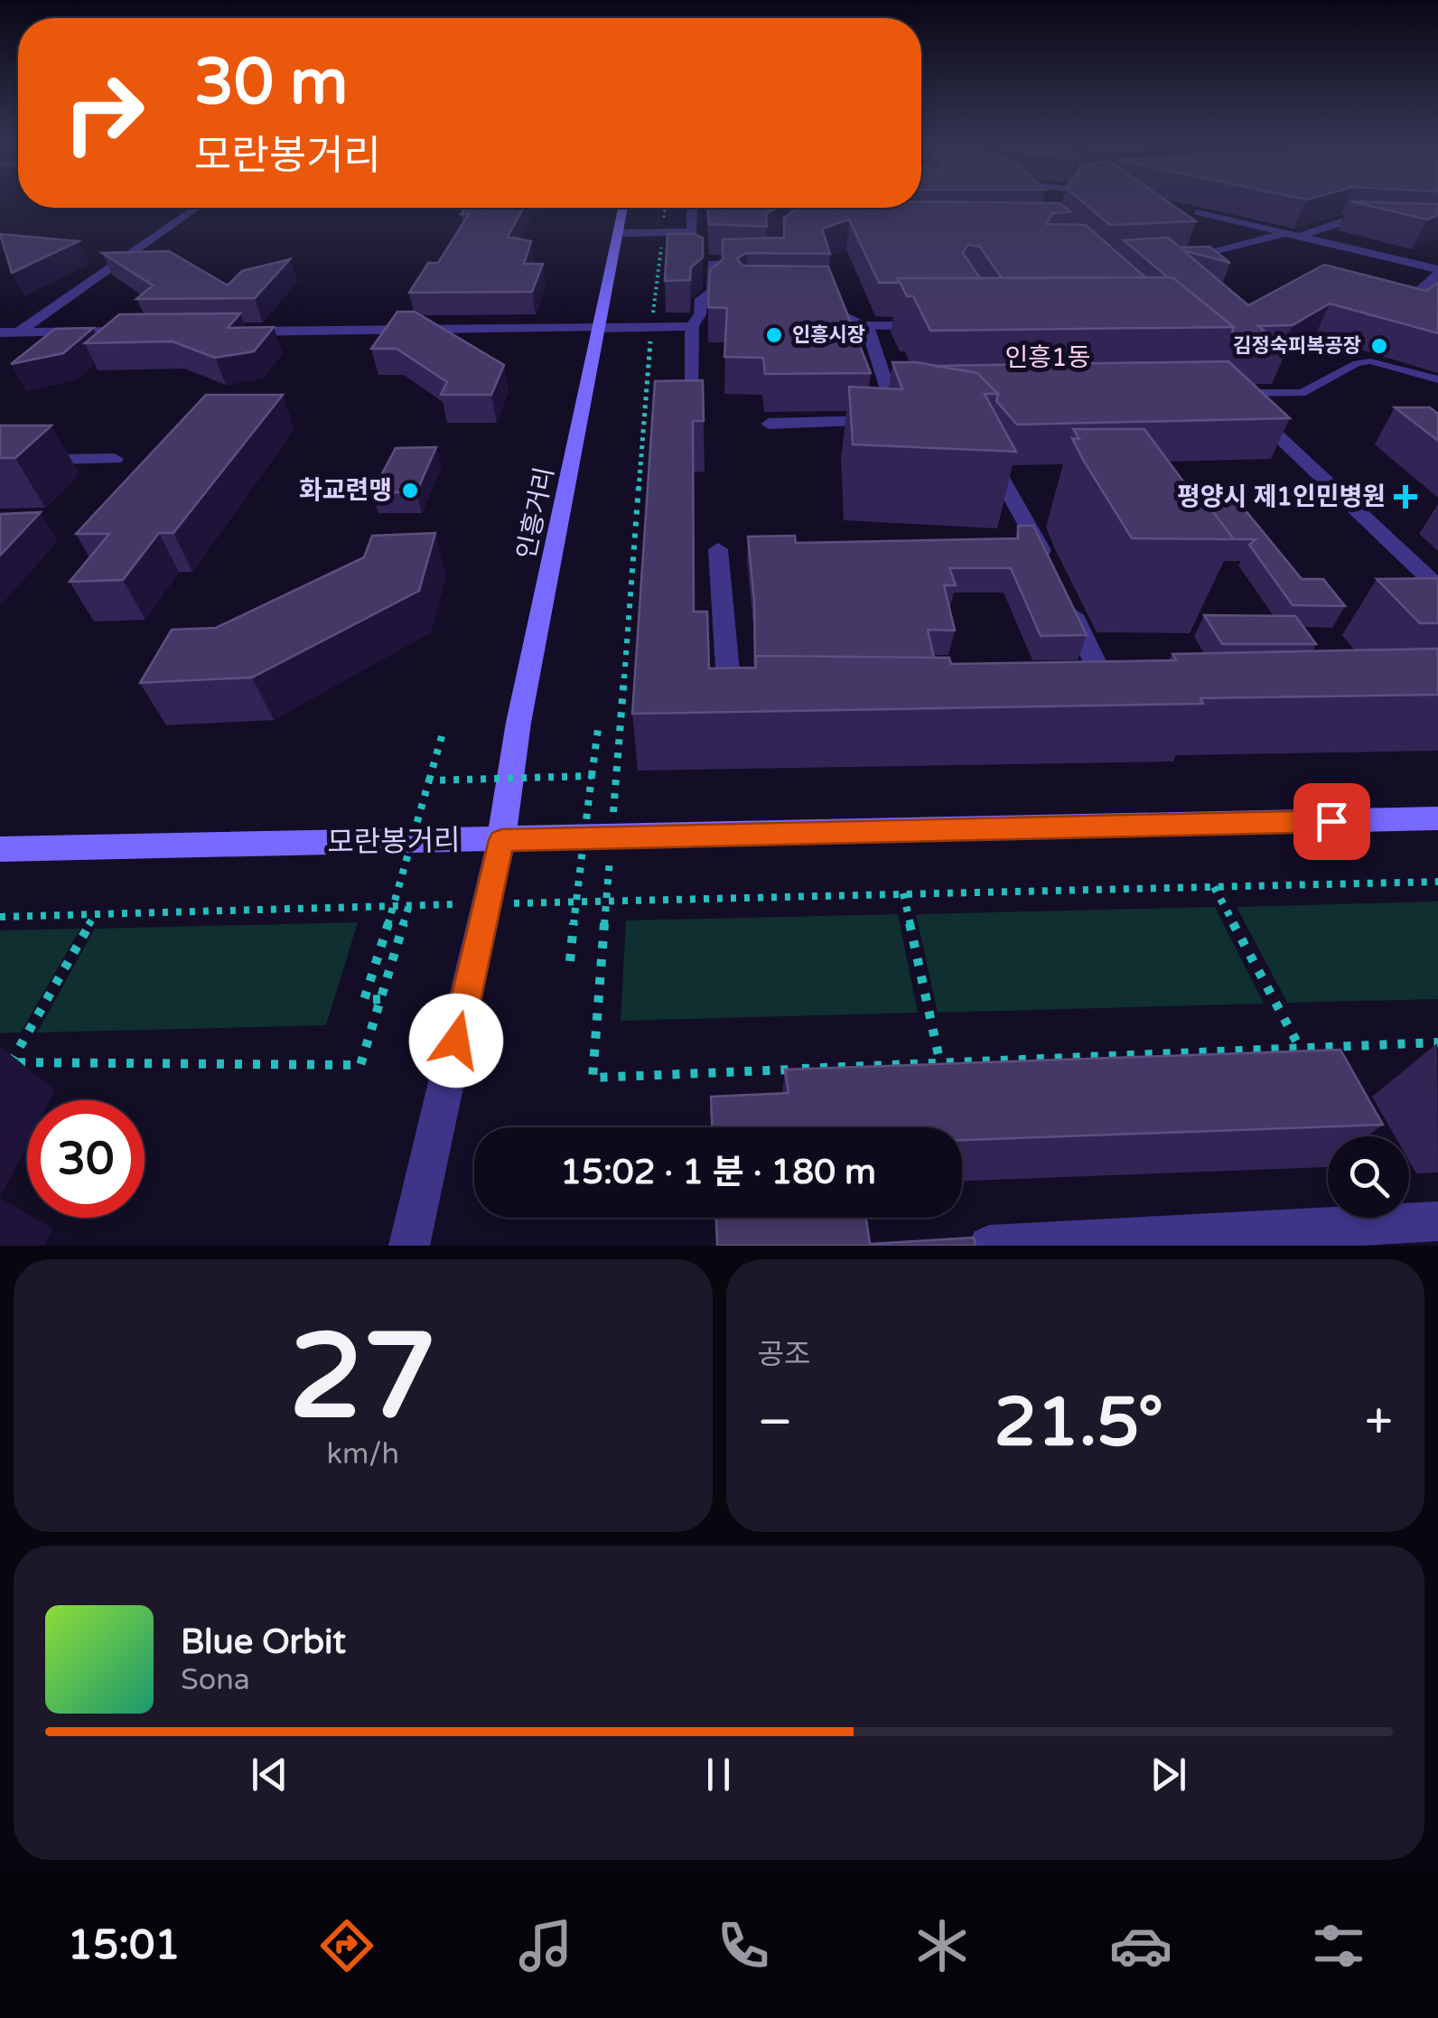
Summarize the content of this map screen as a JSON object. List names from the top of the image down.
{
  "streets": {
    "main road": ["인흥거리", "모란봉거리"]
  },
  "crossings": [
    ["인흥거리", "모란봉거리"]
  ],
  "districts": ["인흥1동"],
  "places": {
    "other": ["인흥시장", "김정숙피복공장", "화교련맹"],
    "health": ["평양시 제1인민병원"]
  },
  "page": {
    "turn": ["30 m", "모란봉거리"],
    "limit": "30",
    "trip": "15:02 · 1 분 · 180 m",
    "tile": [
      ["27", "km/h"],
      "공조"
    ],
    "heat": ["−", "21.5°", "+"],
    "song": ["Blue Orbit", "Sona"],
    "tabs": "15:01"
  }
}
